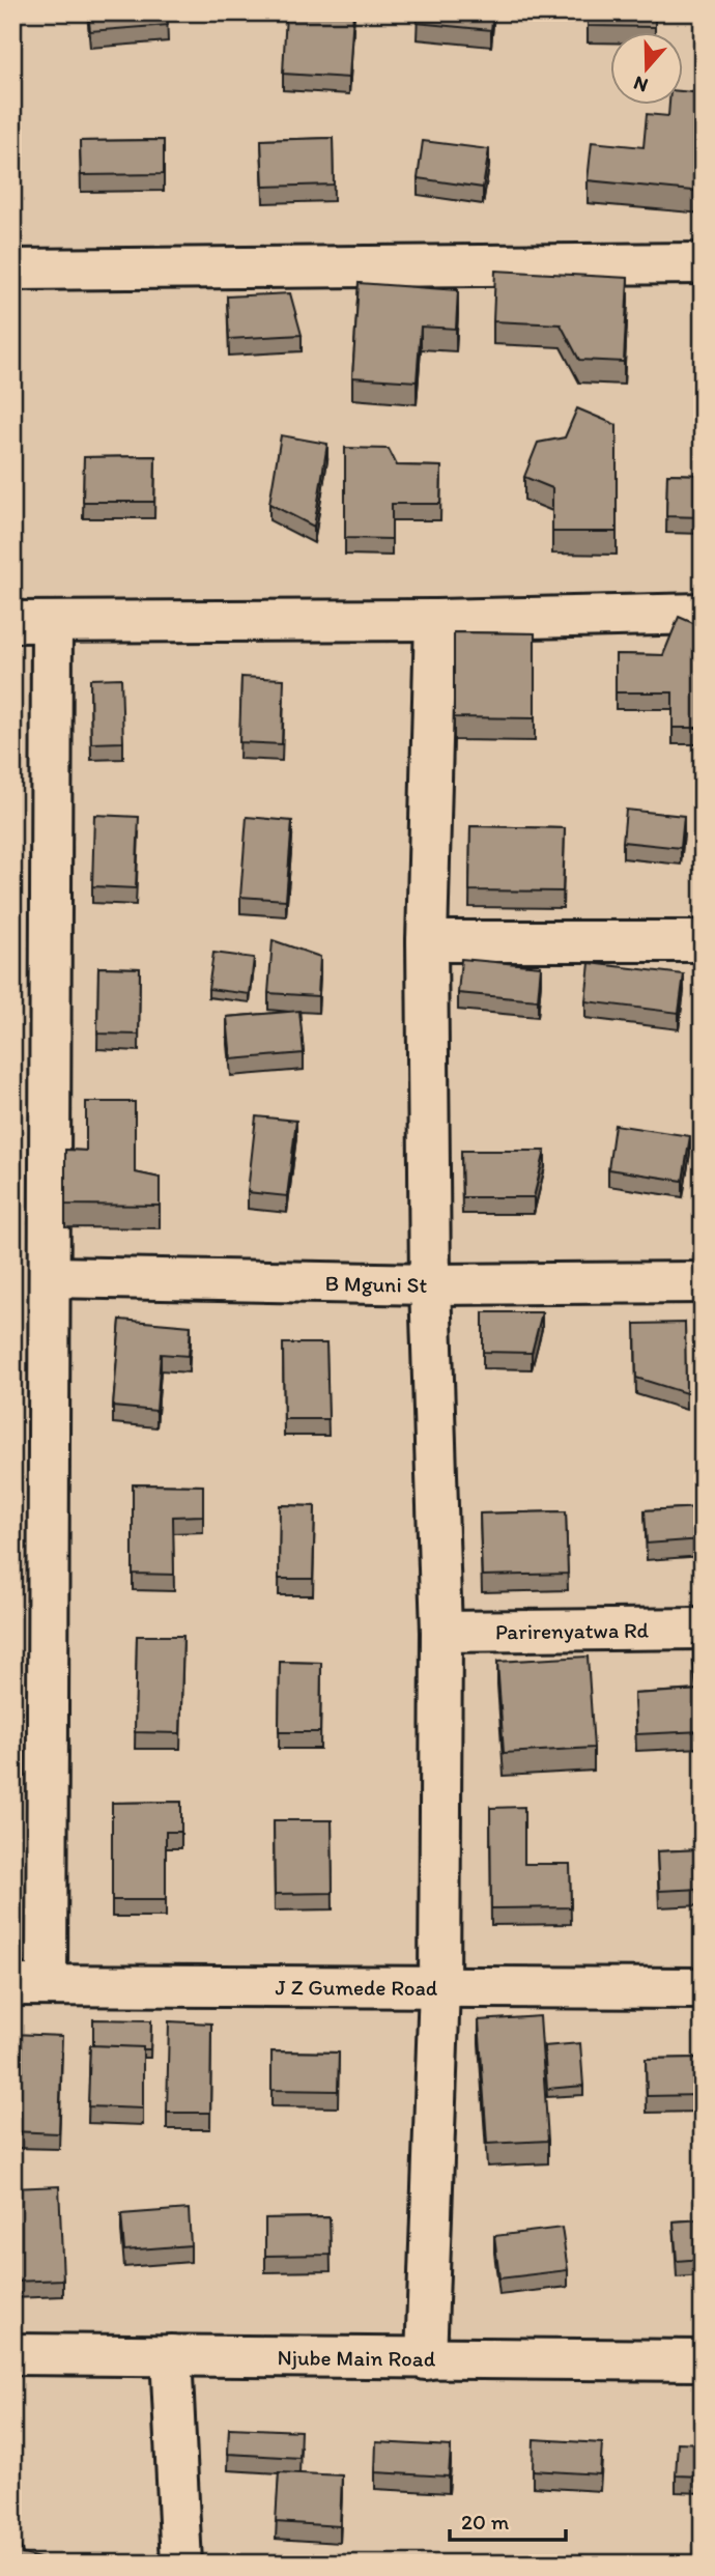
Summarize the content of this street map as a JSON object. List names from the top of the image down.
{
  "streets": {
    "street": [
      "B Mguni St",
      "Parirenyatwa Rd",
      "J Z Gumede Road",
      "Njube Main Road"
    ]
  },
  "scale_bar": "20 m",
  "north": "bottom"
}
